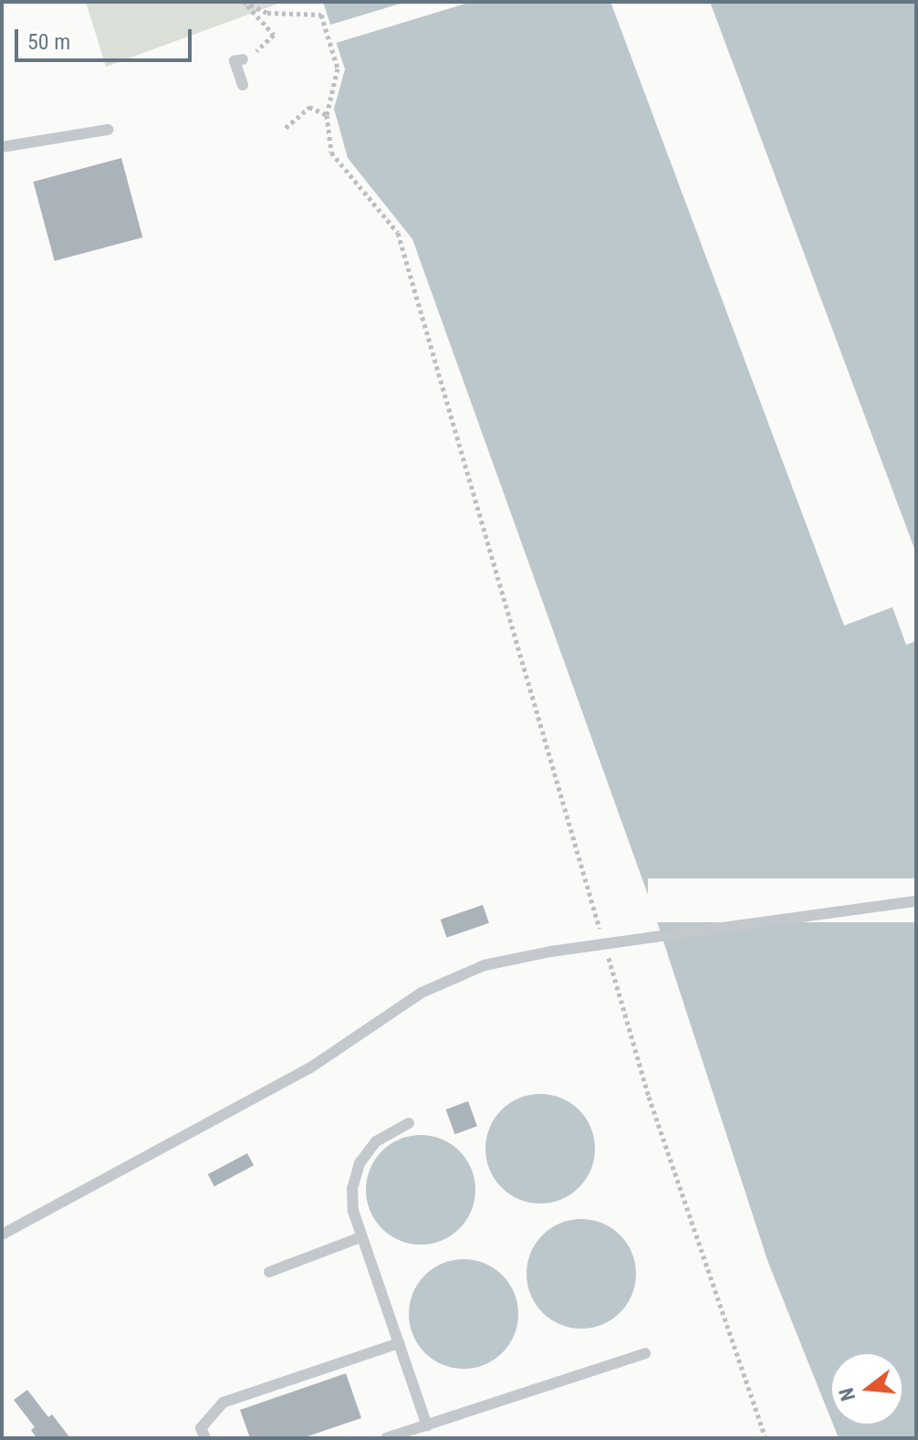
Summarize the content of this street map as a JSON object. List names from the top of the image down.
{
  "scale_bar": "50 m",
  "north": "left"
}
